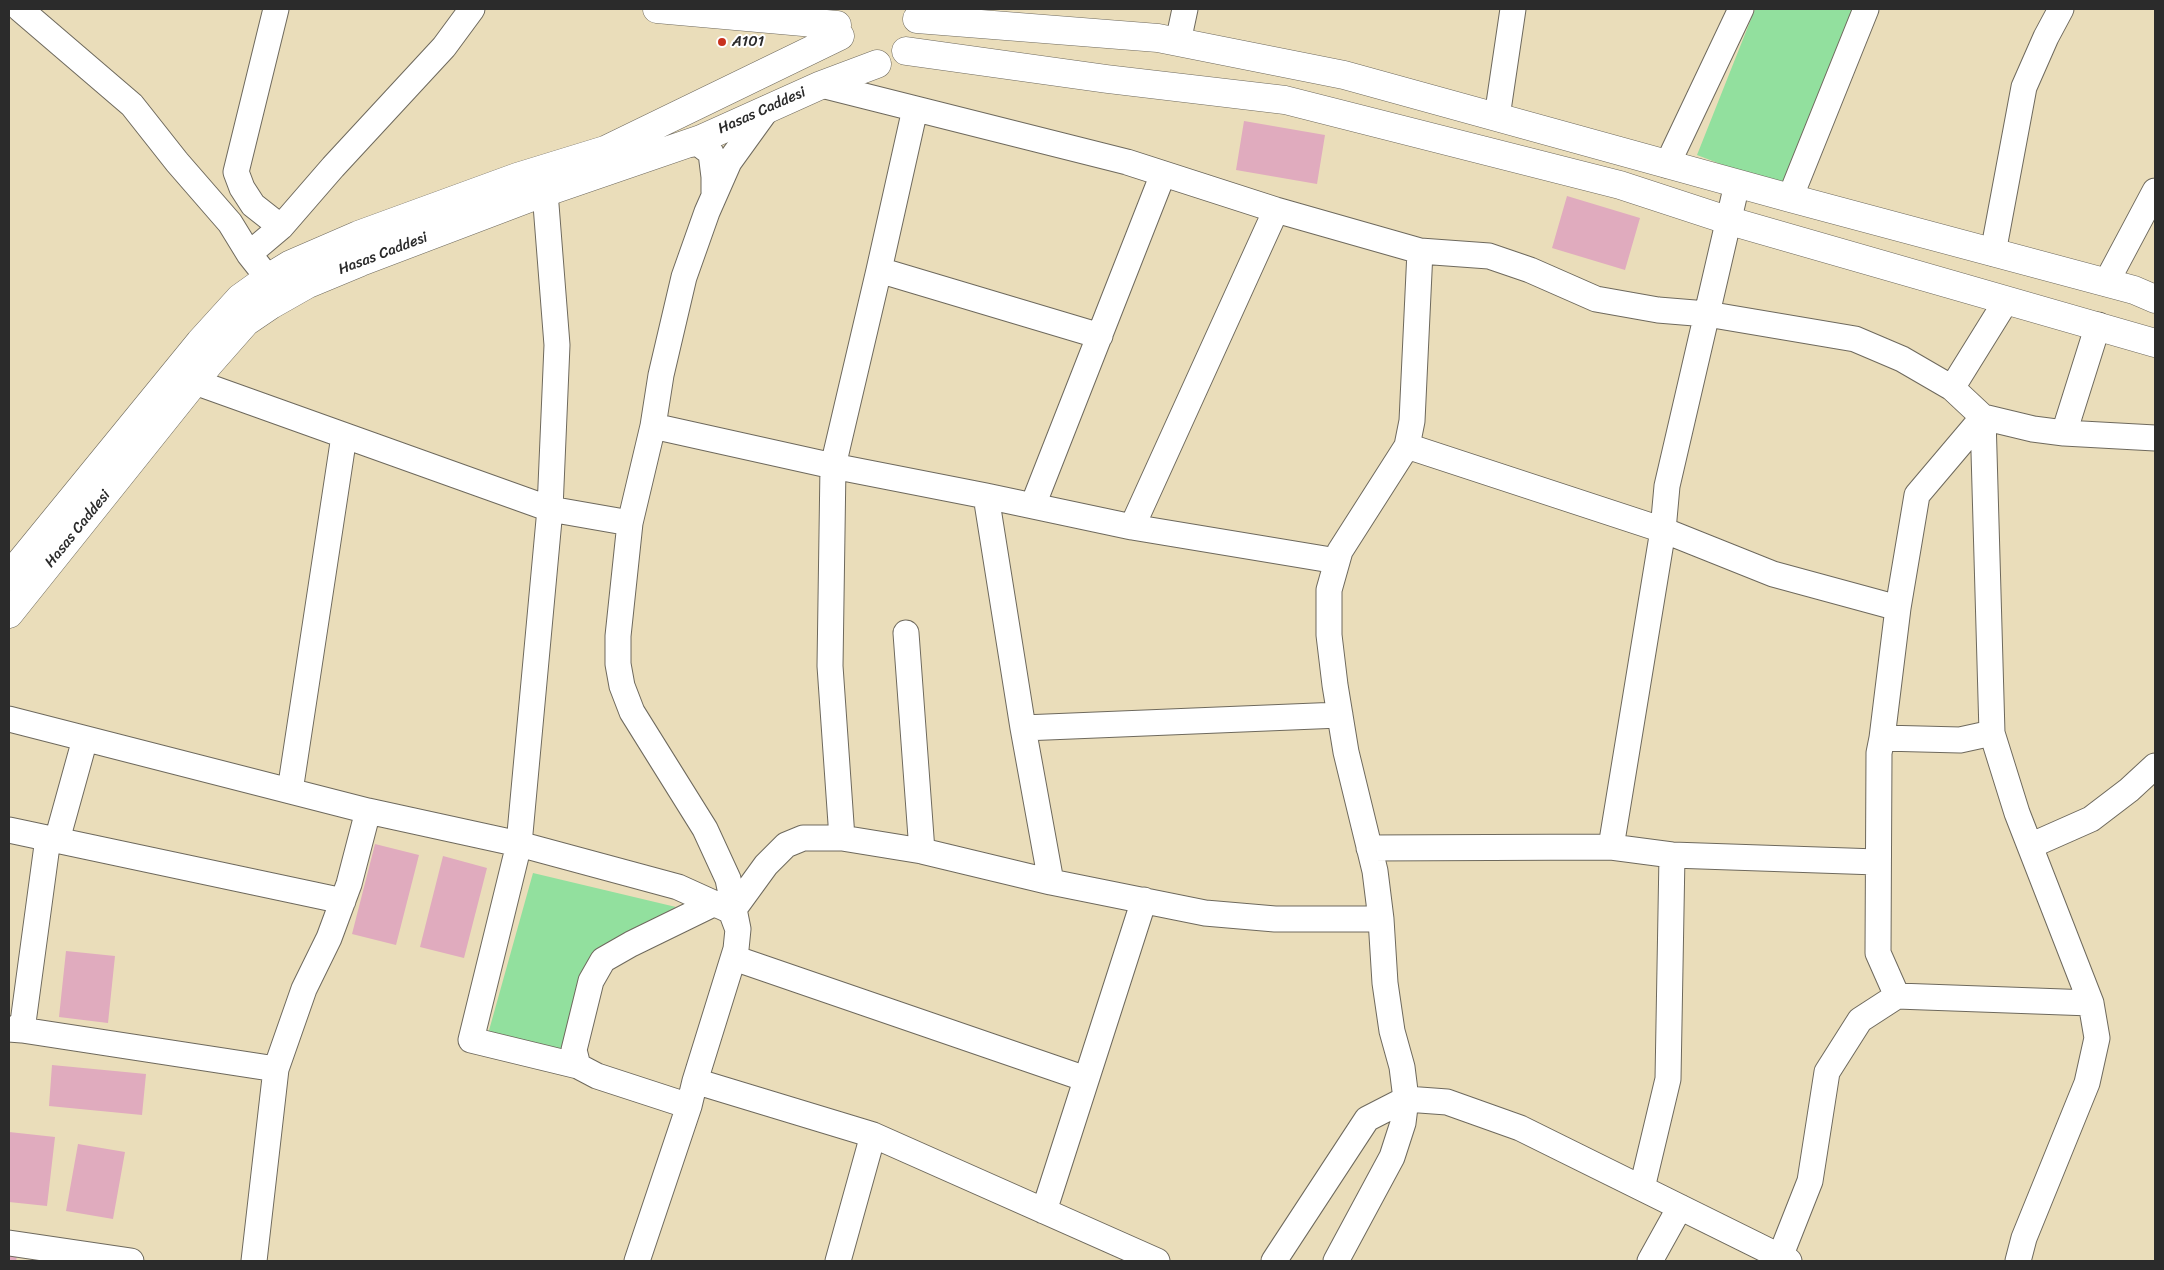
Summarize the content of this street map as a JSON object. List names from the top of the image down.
{
  "streets": {
    "main road": ["Hasas Caddesi"]
  },
  "places": ["A101"]
}
